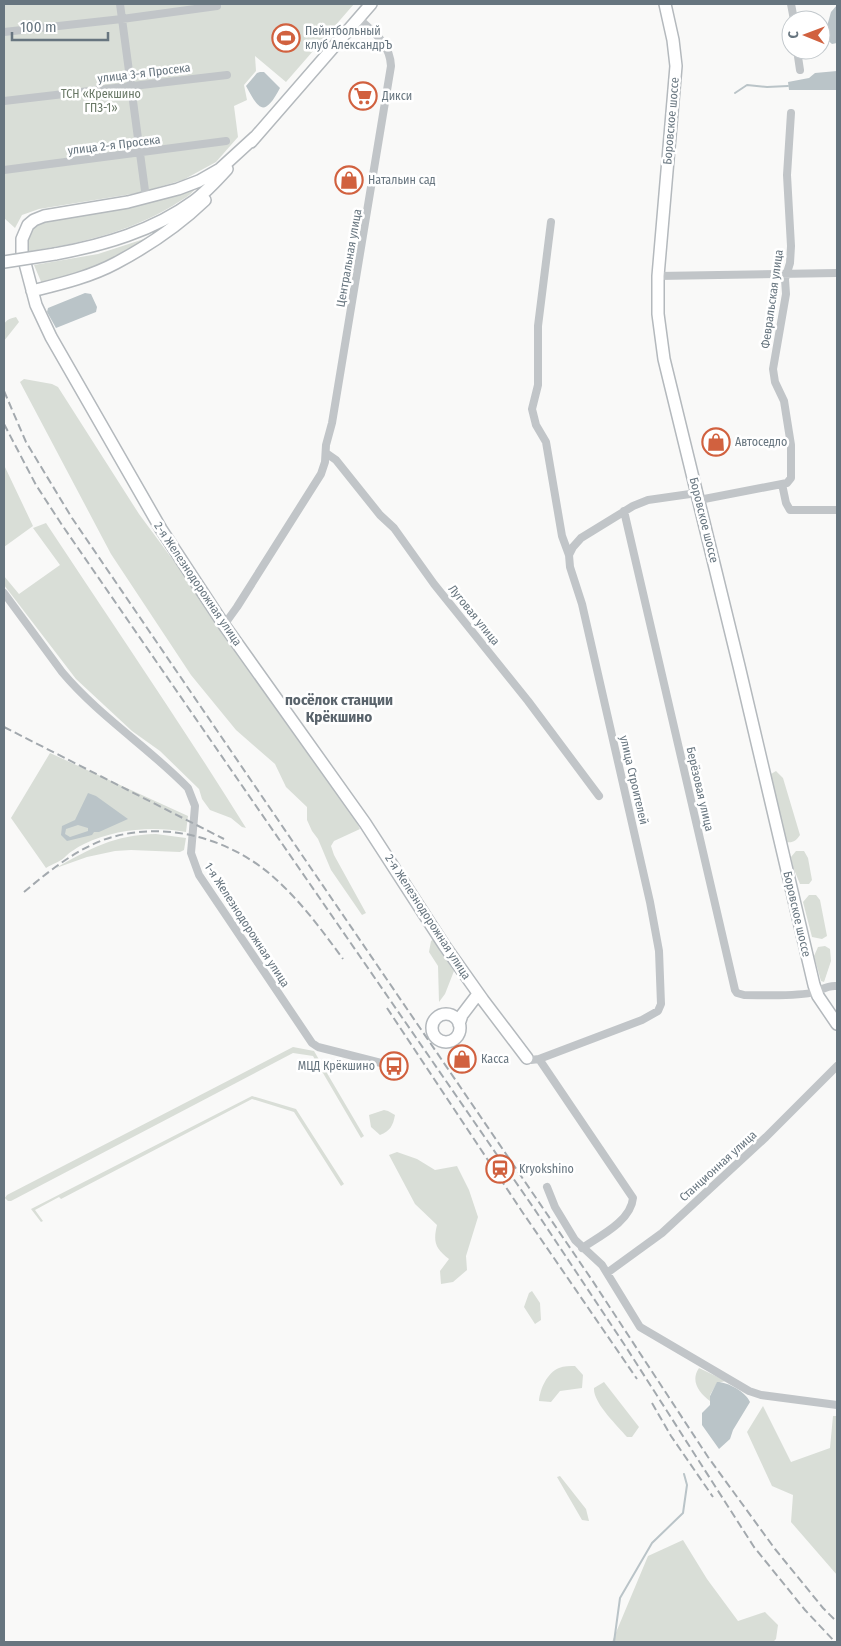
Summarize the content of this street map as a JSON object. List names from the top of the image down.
{
  "streets": {
    "street": [
      "улица 3-я Просека",
      "Боровское шоссе",
      "улица 2-я Просека",
      "Центральная улица",
      "Февральская улица",
      "2-я Железнодорожная улица",
      "Луговая улица",
      "улица Строителей",
      "Берёзовая улица",
      "1-я Железнодорожная улица",
      "Станционная улица"
    ]
  },
  "crossings": [
    ["Боровское шоссе", "Берёзовая улица"],
    ["Центральная улица", "2-я Железнодорожная улица"],
    ["Центральная улица", "Луговая улица"],
    ["2-я Железнодорожная улица", "улица Строителей"]
  ],
  "districts": ["посёлок станции Крёкшино"],
  "parks": ["ТСН «Крекшино ГПЗ-1»"],
  "places": {
    "sports": ["Пейнтбольный клуб АлександрЪ"],
    "supermarket": ["Дикси"],
    "shop": ["Натальин сад", "Автоседло", "Касса"],
    "bus stop": ["МЦД Крёкшино"],
    "station": ["Kryokshino"]
  },
  "scale_bar": "100 m",
  "north": "left"
}
